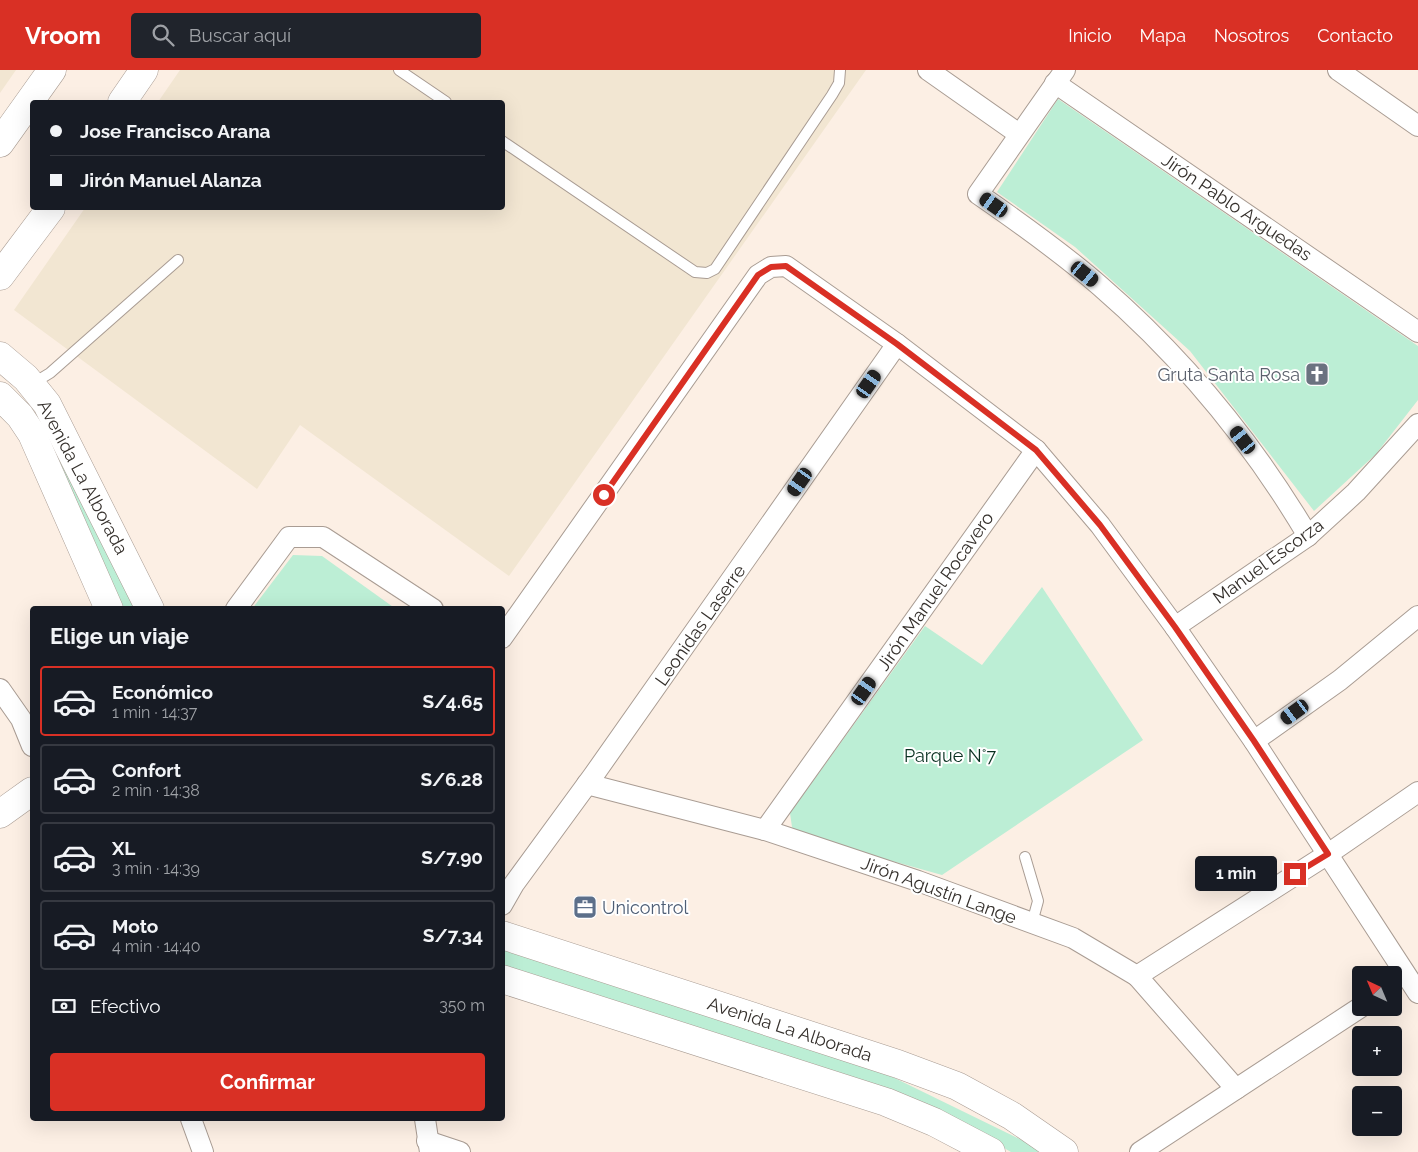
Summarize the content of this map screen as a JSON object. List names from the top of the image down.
{
  "streets": {
    "main road": ["Avenida La Alborada"],
    "street": [
      "Jirón Pablo Arguedas",
      "Manuel Escorza",
      "Jirón Manuel Rocavero",
      "Leonidas Laserre",
      "Jirón Agustín Lange"
    ]
  },
  "crossings": [
    ["Jirón Manuel Rocavero", "Jirón Agustín Lange"],
    ["Leonidas Laserre", "Jirón Agustín Lange"]
  ],
  "parks": ["Parque N°7"],
  "places": {
    "church": ["Gruta Santa Rosa"],
    "office": ["Unicontrol"]
  },
  "north": "top left",
  "page": {
    "header": "Vroom",
    "search": "Buscar aquí",
    "nav": [
      "Inicio",
      "Mapa",
      "Nosotros",
      "Contacto"
    ],
    "banner": ["Jose Francisco Arana", "Jirón Manuel Alanza"],
    "heading": "Elige un viaje",
    "list": [
      {
        "name": "Económico",
        "note": "1 min · 14:37",
        "value": "S/4.65"
      },
      {
        "name": "Confort",
        "note": "2 min · 14:38",
        "value": "S/6.28"
      },
      {
        "name": "XL",
        "note": "3 min · 14:39",
        "value": "S/7.90"
      },
      {
        "name": "Moto",
        "note": "4 min · 14:40",
        "value": "S/7.34"
      }
    ],
    "bubble": "1 min",
    "map_buttons": ["+", "−"],
    "pay": ["Efectivo", "350 m"],
    "buttons": "Confirmar"
  }
}
